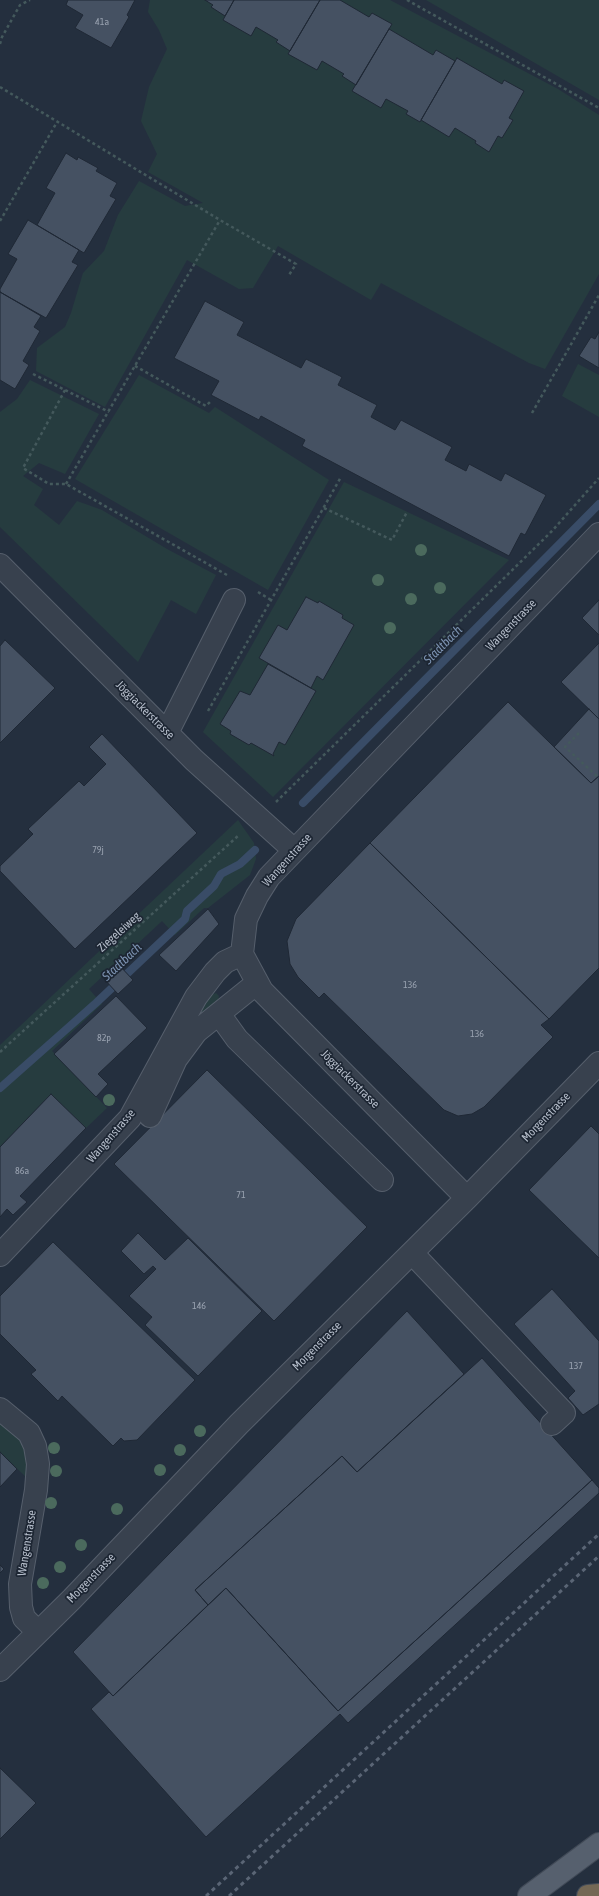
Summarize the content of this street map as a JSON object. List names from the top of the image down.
{
  "streets": {
    "street": ["Wangenstrasse", "Jöggiackerstrasse", "Morgenstrasse"],
    "path": ["Ziegeleiweg"]
  },
  "crossings": [
    ["Wangenstrasse", "Jöggiackerstrasse"],
    ["Wangenstrasse", "Morgenstrasse"],
    ["Jöggiackerstrasse", "Morgenstrasse"]
  ],
  "water": ["Stadtbach"],
  "house_numbers": [
    "41a",
    "79j",
    "136",
    "136",
    "82p",
    "86a",
    "71",
    "146",
    "137"
  ]
}
